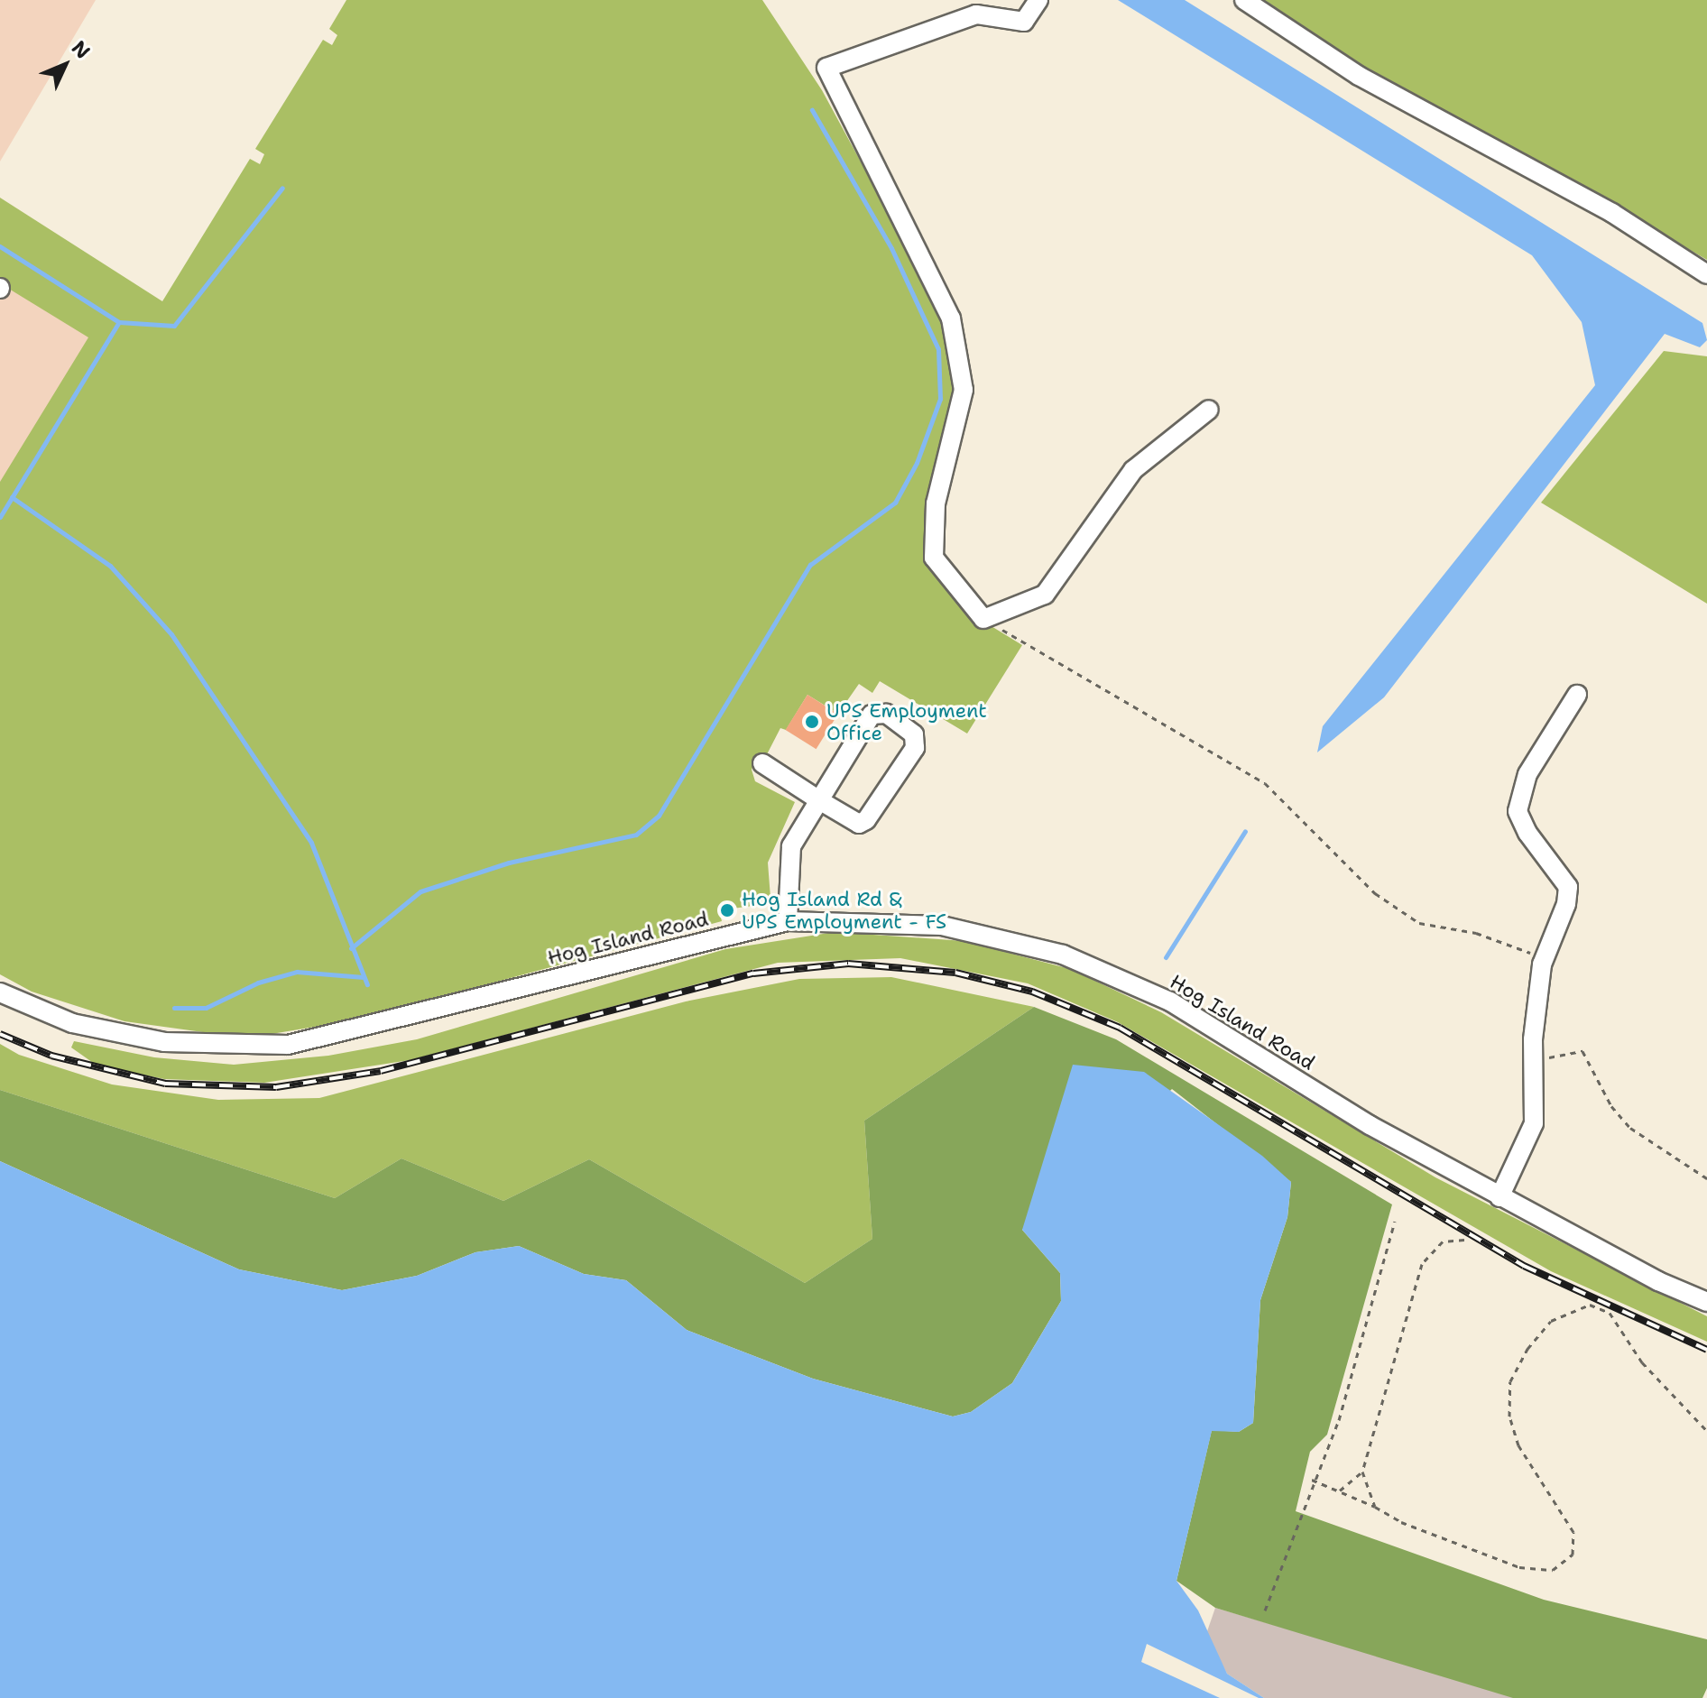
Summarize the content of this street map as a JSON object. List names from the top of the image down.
{
  "streets": {
    "street": ["Hog Island Road"]
  },
  "places": ["UPS Employment Office", "Hog Island Rd & UPS Employment - FS"],
  "north": "top right"
}
